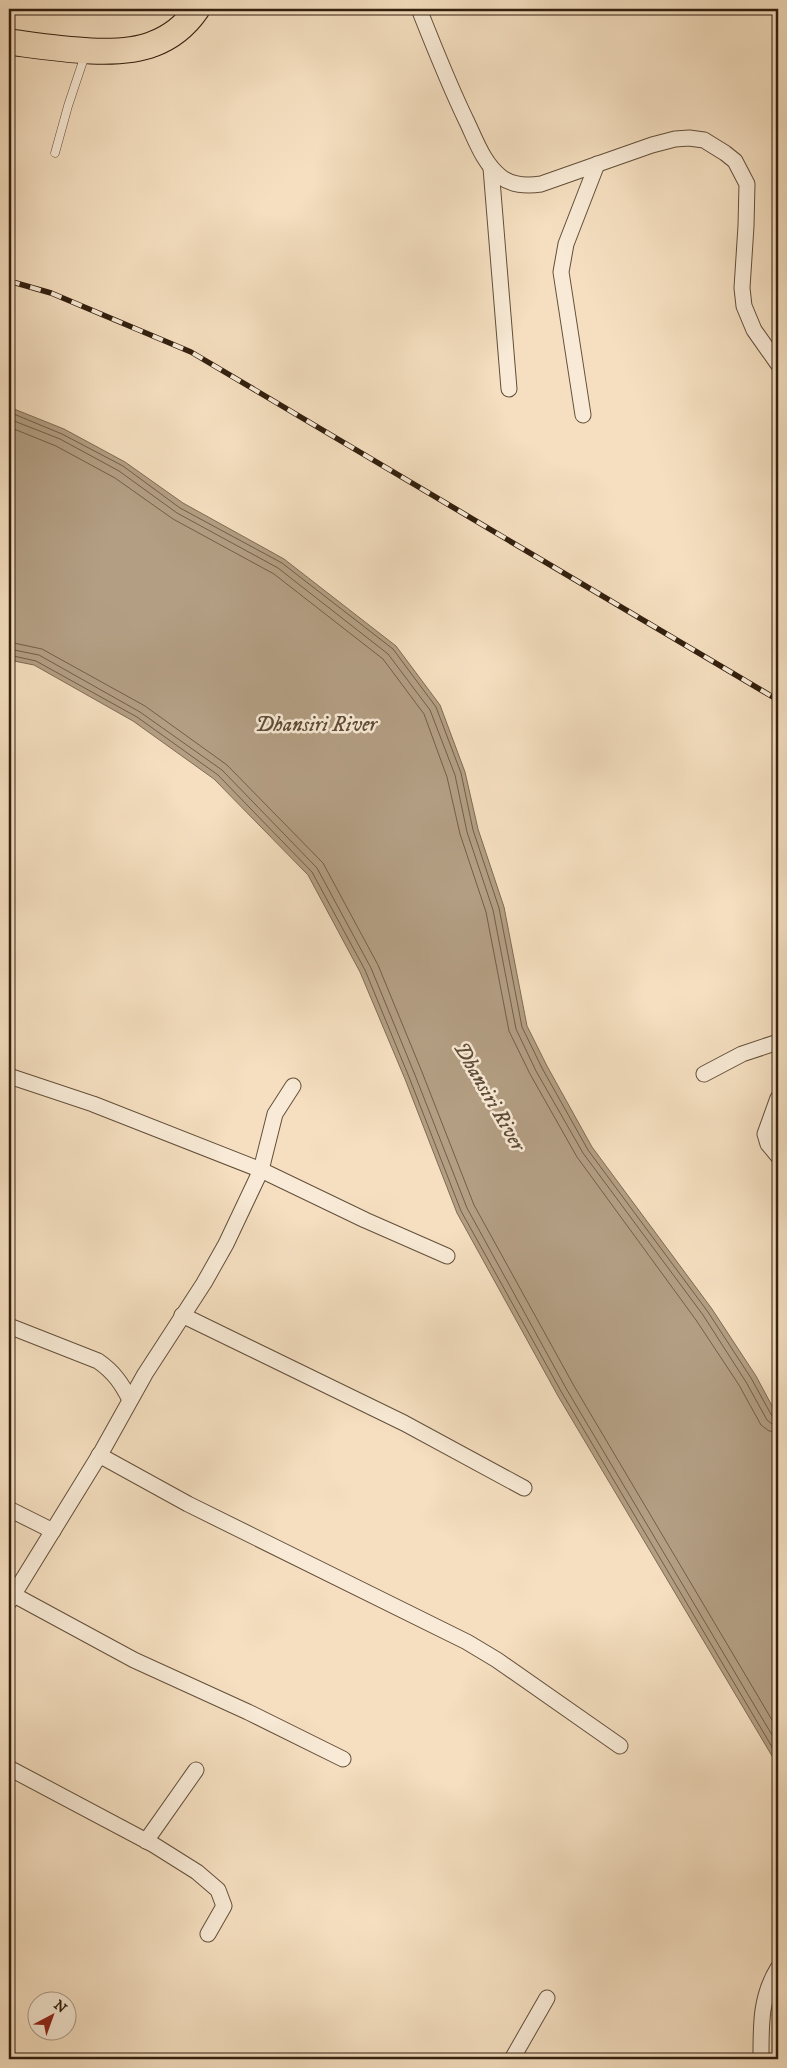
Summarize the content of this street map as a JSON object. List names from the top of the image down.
{
  "water": ["Dhansiri River"],
  "north": "top right"
}
